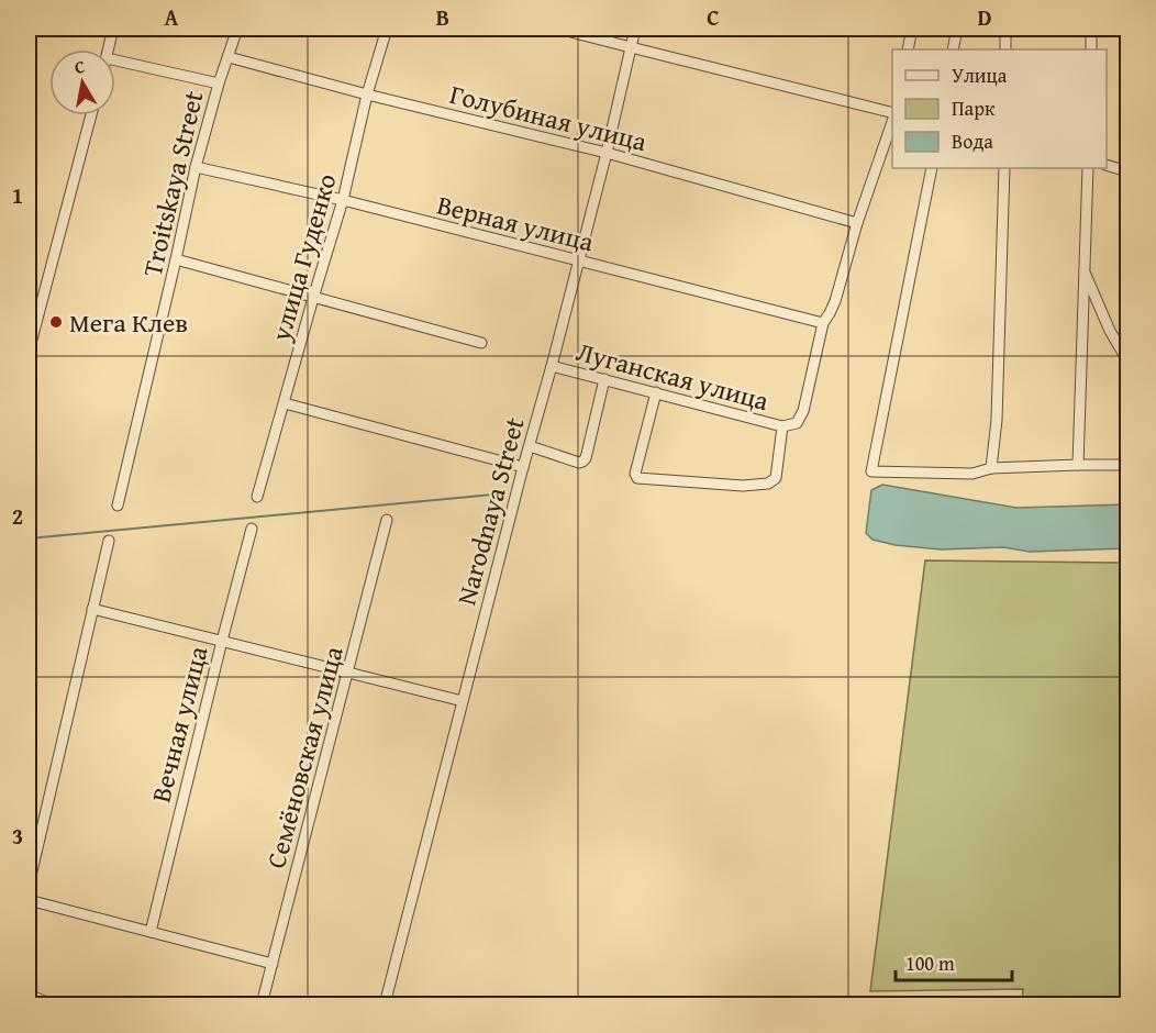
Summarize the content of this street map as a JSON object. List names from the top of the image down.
{
  "streets": {
    "street": [
      "Голубиная улица",
      "Troitskaya Street",
      "Верная улица",
      "улица Гуденко",
      "Луганская улица",
      "Narodnaya Street",
      "Вечная улица",
      "Семёновская улица"
    ]
  },
  "crossings": [
    ["Голубиная улица", "Troitskaya Street"],
    ["Голубиная улица", "улица Гуденко"],
    ["Голубиная улица", "Narodnaya Street"],
    ["Troitskaya Street", "Верная улица"],
    ["Верная улица", "улица Гуденко"],
    ["Верная улица", "Narodnaya Street"],
    ["Луганская улица", "Narodnaya Street"]
  ],
  "places": ["Мега Клев"],
  "legend": ["Улица", "Парк", "Вода"],
  "scale_bar": "100 m",
  "north": "top",
  "grid": {
    "columns": [
      "A",
      "B",
      "C",
      "D"
    ],
    "rows": ["1", "2", "3"]
  }
}
